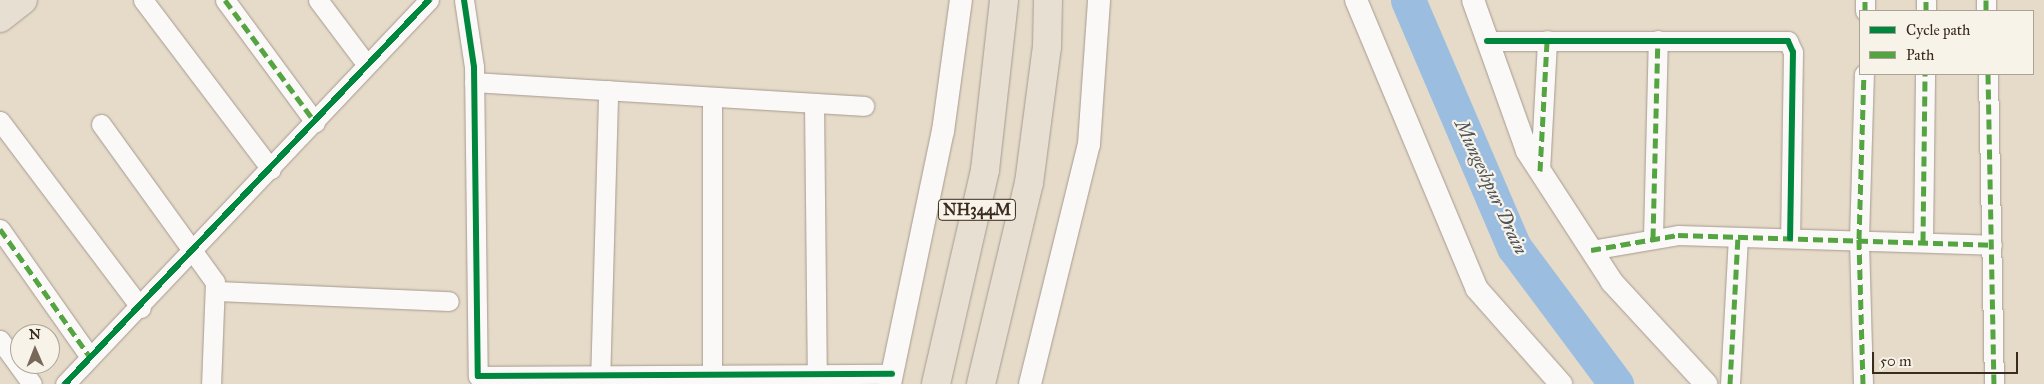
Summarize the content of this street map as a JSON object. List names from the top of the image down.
{
  "streets": {
    "main road": ["NH344M"]
  },
  "water": ["Mungeshpur Drain"],
  "legend": ["Cycle path", "Path"],
  "scale_bar": "50 m",
  "north": "top"
}
